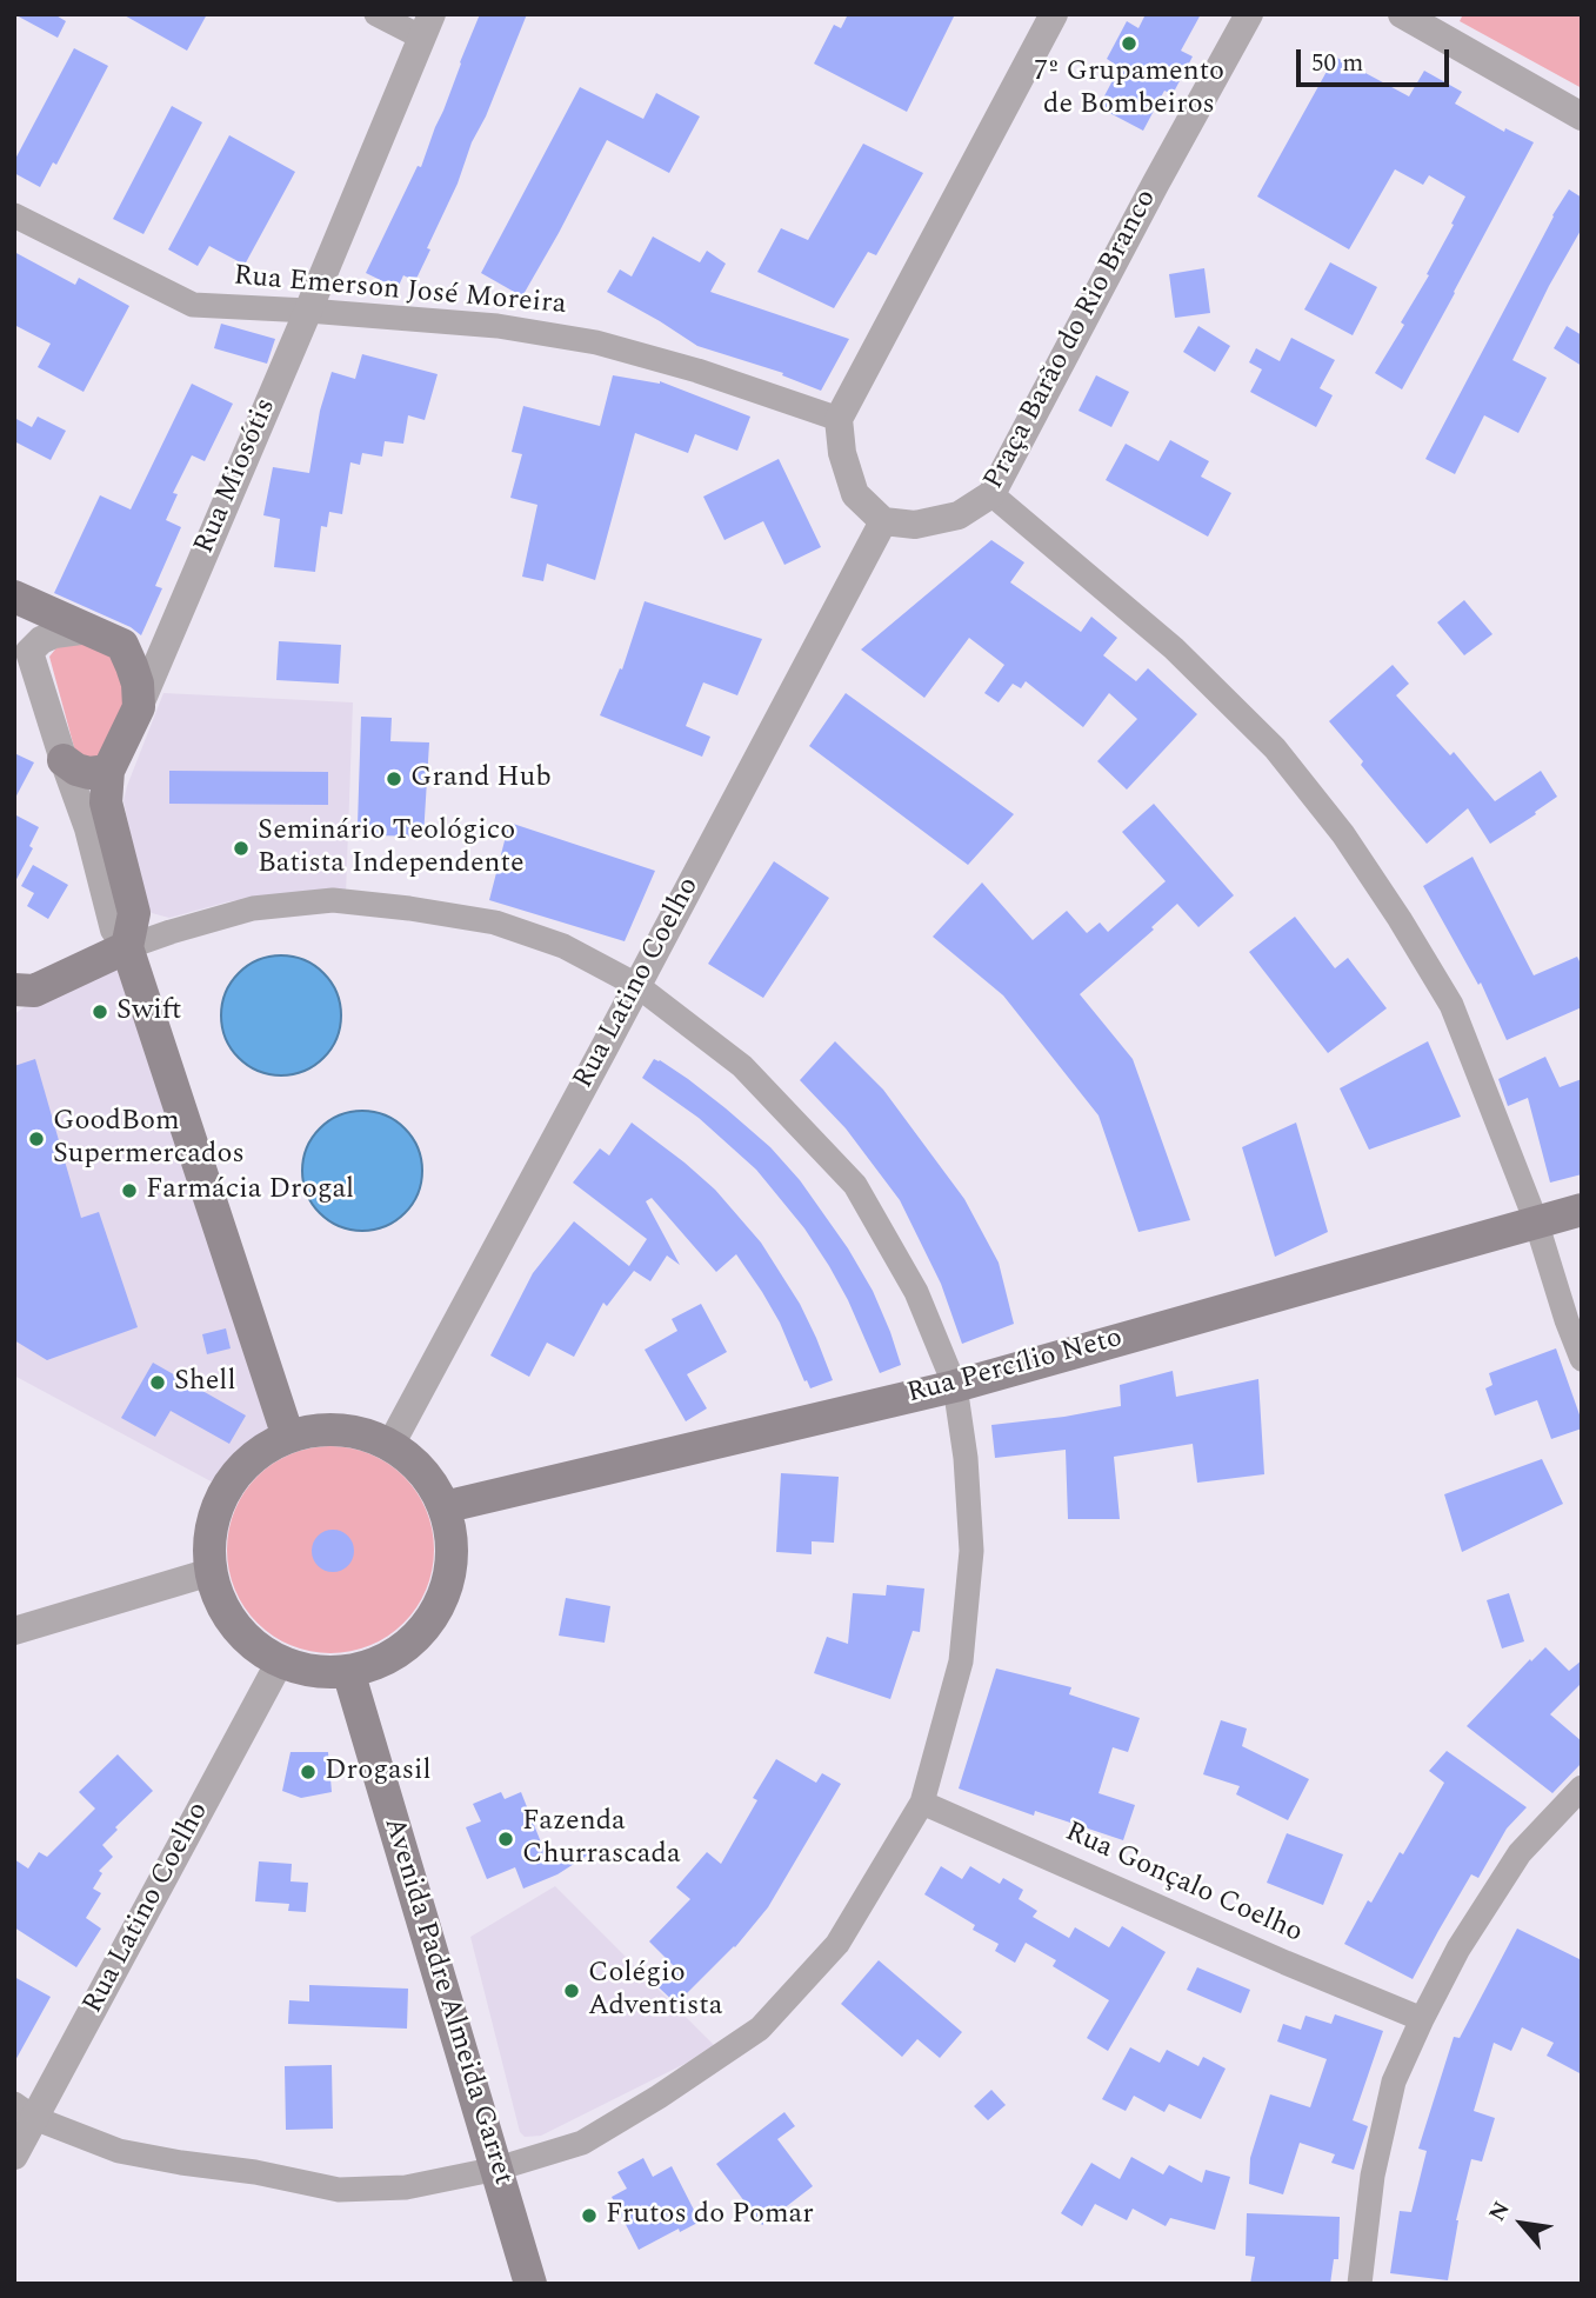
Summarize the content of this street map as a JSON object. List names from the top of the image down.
{
  "streets": {
    "main road": ["Rua Miosótis", "Rua Percílio Neto", "Avenida Padre Almeida Garret"],
    "street": [
      "Rua Emerson José Moreira",
      "Praça Barão do Rio Branco",
      "Rua Latino Coelho",
      "Rua Gonçalo Coelho"
    ]
  },
  "crossings": [
    ["Rua Emerson José Moreira", "Rua Miosótis"],
    ["Praça Barão do Rio Branco", "Rua Latino Coelho"],
    ["Rua Latino Coelho", "Rua Percílio Neto"],
    ["Rua Latino Coelho", "Avenida Padre Almeida Garret"],
    ["Rua Percílio Neto", "Avenida Padre Almeida Garret"]
  ],
  "places": [
    "7º Grupamento de Bombeiros",
    "Grand Hub",
    "Seminário Teológico Batista Independente",
    "Swift",
    "GoodBom Supermercados",
    "Farmácia Drogal",
    "Shell",
    "Drogasil",
    "Fazenda Churrascada",
    "Colégio Adventista",
    "Frutos do Pomar"
  ],
  "scale_bar": "50 m",
  "north": "top left"
}
